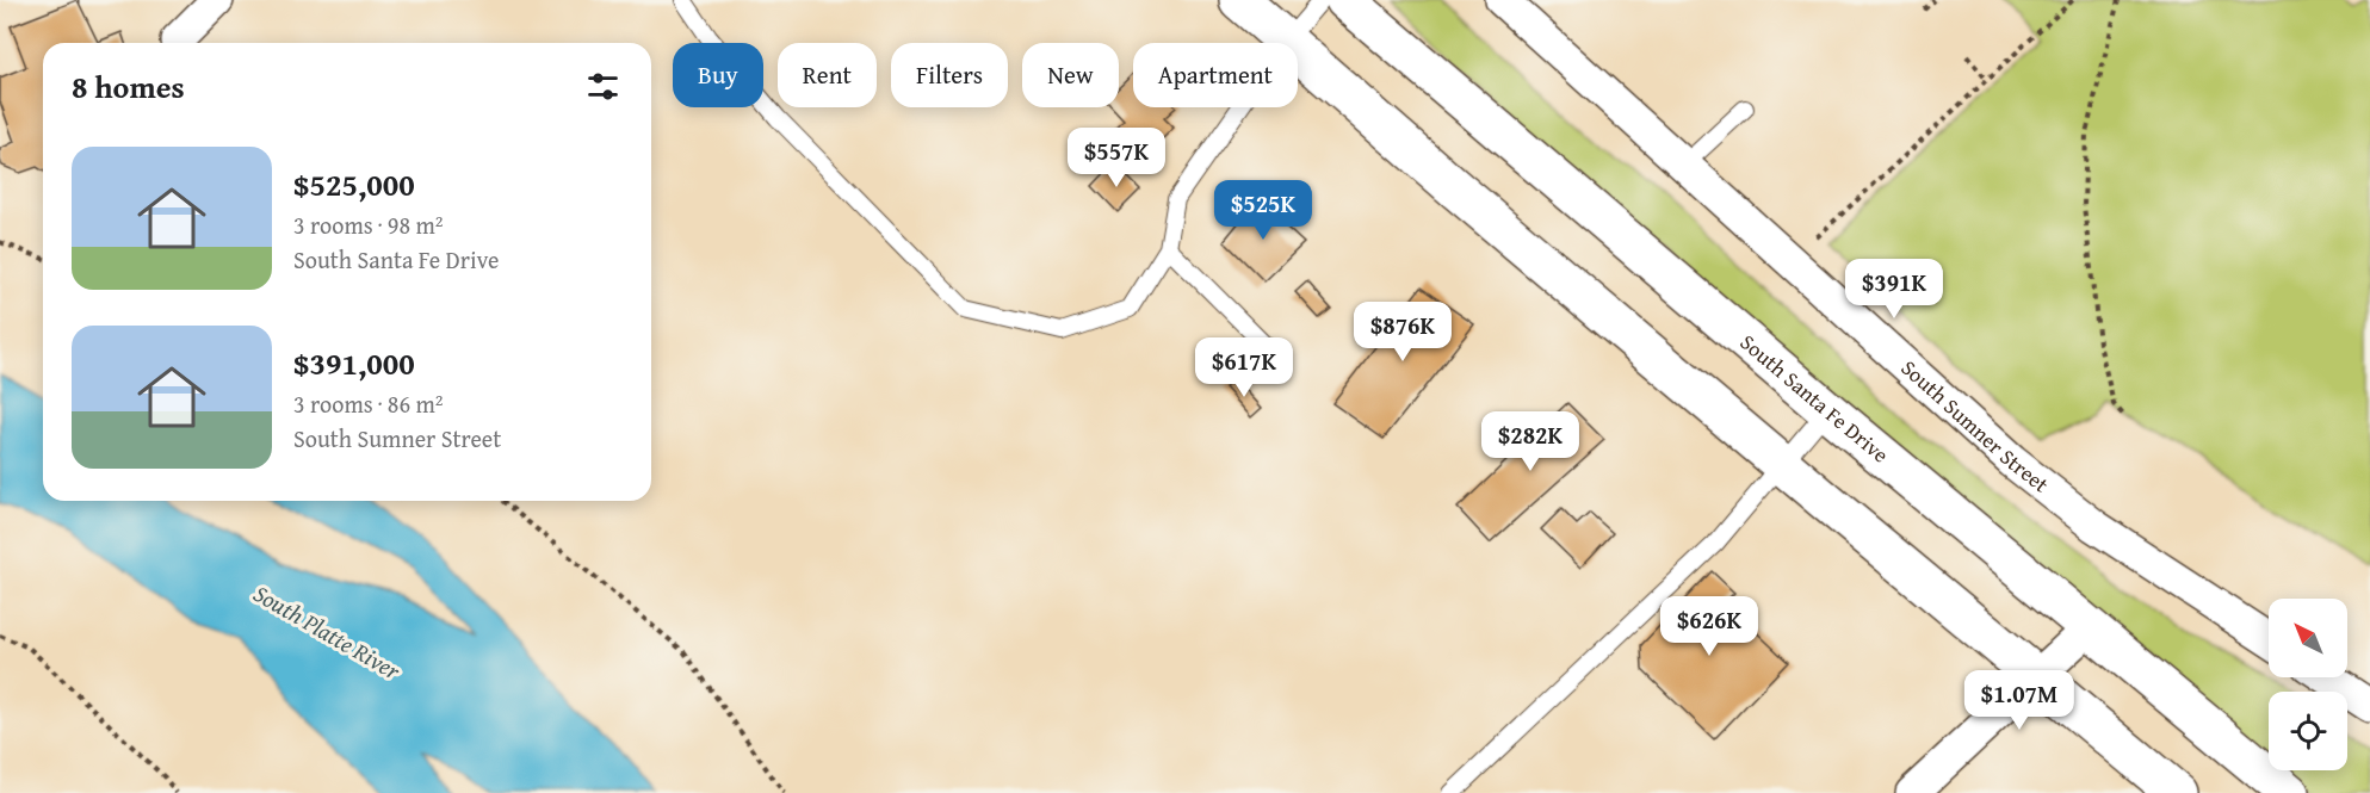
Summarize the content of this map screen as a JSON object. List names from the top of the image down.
{
  "streets": {
    "highway": ["South Santa Fe Drive"],
    "street": ["South Sumner Street"]
  },
  "water": ["South Platte River"],
  "north": "top left",
  "page": {
    "chip": [
      "Buy",
      "Rent",
      "Filters",
      "New",
      "Apartment"
    ],
    "heading": "8 homes",
    "price": [
      "$557K",
      "$525K",
      "$391K",
      "$876K",
      "$617K",
      "$282K",
      "$626K",
      "$1.07M"
    ],
    "list": [
      {
        "name": "$525,000",
        "note": "3 rooms · 98 m² · South Santa Fe Drive"
      },
      {
        "name": "$391,000",
        "note": "3 rooms · 86 m² · South Sumner Street"
      }
    ]
  }
}
